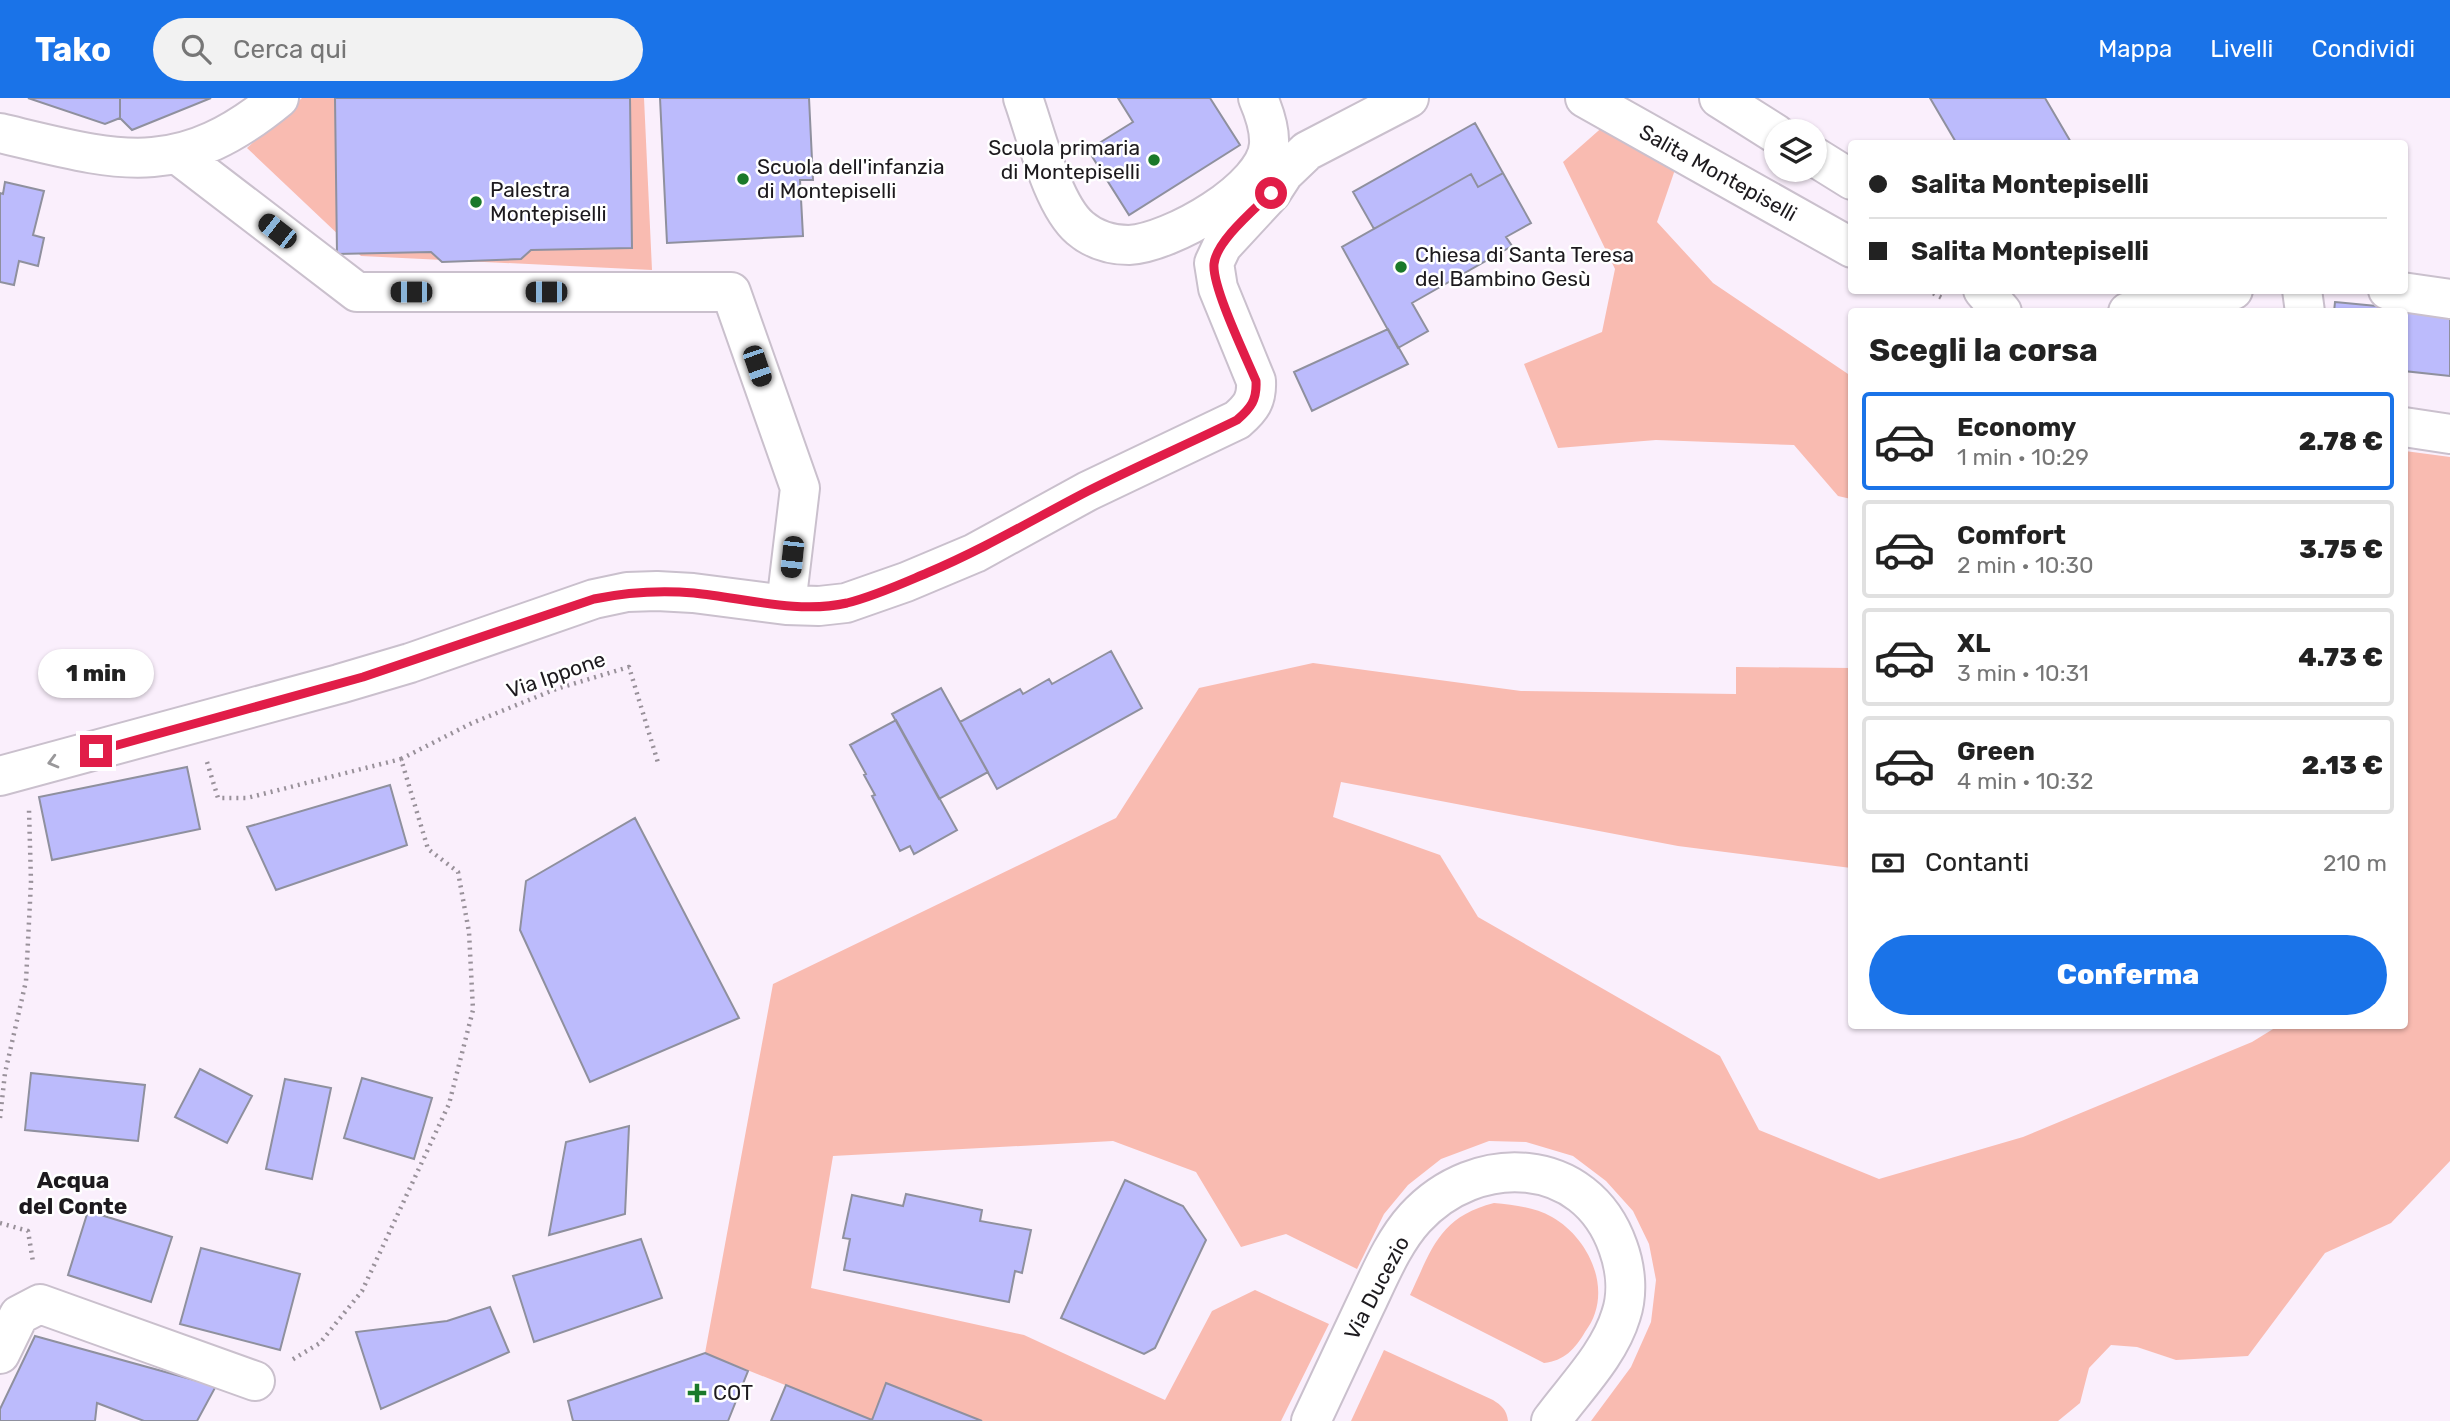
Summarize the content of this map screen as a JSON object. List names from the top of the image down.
{
  "streets": {
    "street": ["Salita Montepiselli", "Via Ducezio"],
    "path": ["Via Ippone"]
  },
  "districts": ["Acqua del Conte"],
  "places": {
    "other": [
      "Scuola primaria di Montepiselli",
      "Scuola dell'infanzia di Montepiselli",
      "Palestra Montepiselli",
      "Chiesa di Santa Teresa del Bambino Gesù"
    ],
    "health": ["COT"]
  },
  "page": {
    "header": "Tako",
    "search": "Cerca qui",
    "nav": ["Mappa", "Livelli", "Condividi"],
    "banner": ["Salita Montepiselli", "Salita Montepiselli"],
    "heading": "Scegli la corsa",
    "list": [
      {
        "name": "Economy",
        "note": "1 min · 10:29",
        "value": "2.78 €"
      },
      {
        "name": "Comfort",
        "note": "2 min · 10:30",
        "value": "3.75 €"
      },
      {
        "name": "XL",
        "note": "3 min · 10:31",
        "value": "4.73 €"
      },
      {
        "name": "Green",
        "note": "4 min · 10:32",
        "value": "2.13 €"
      }
    ],
    "bubble": "1 min",
    "pay": ["Contanti", "210 m"],
    "buttons": "Conferma"
  }
}
